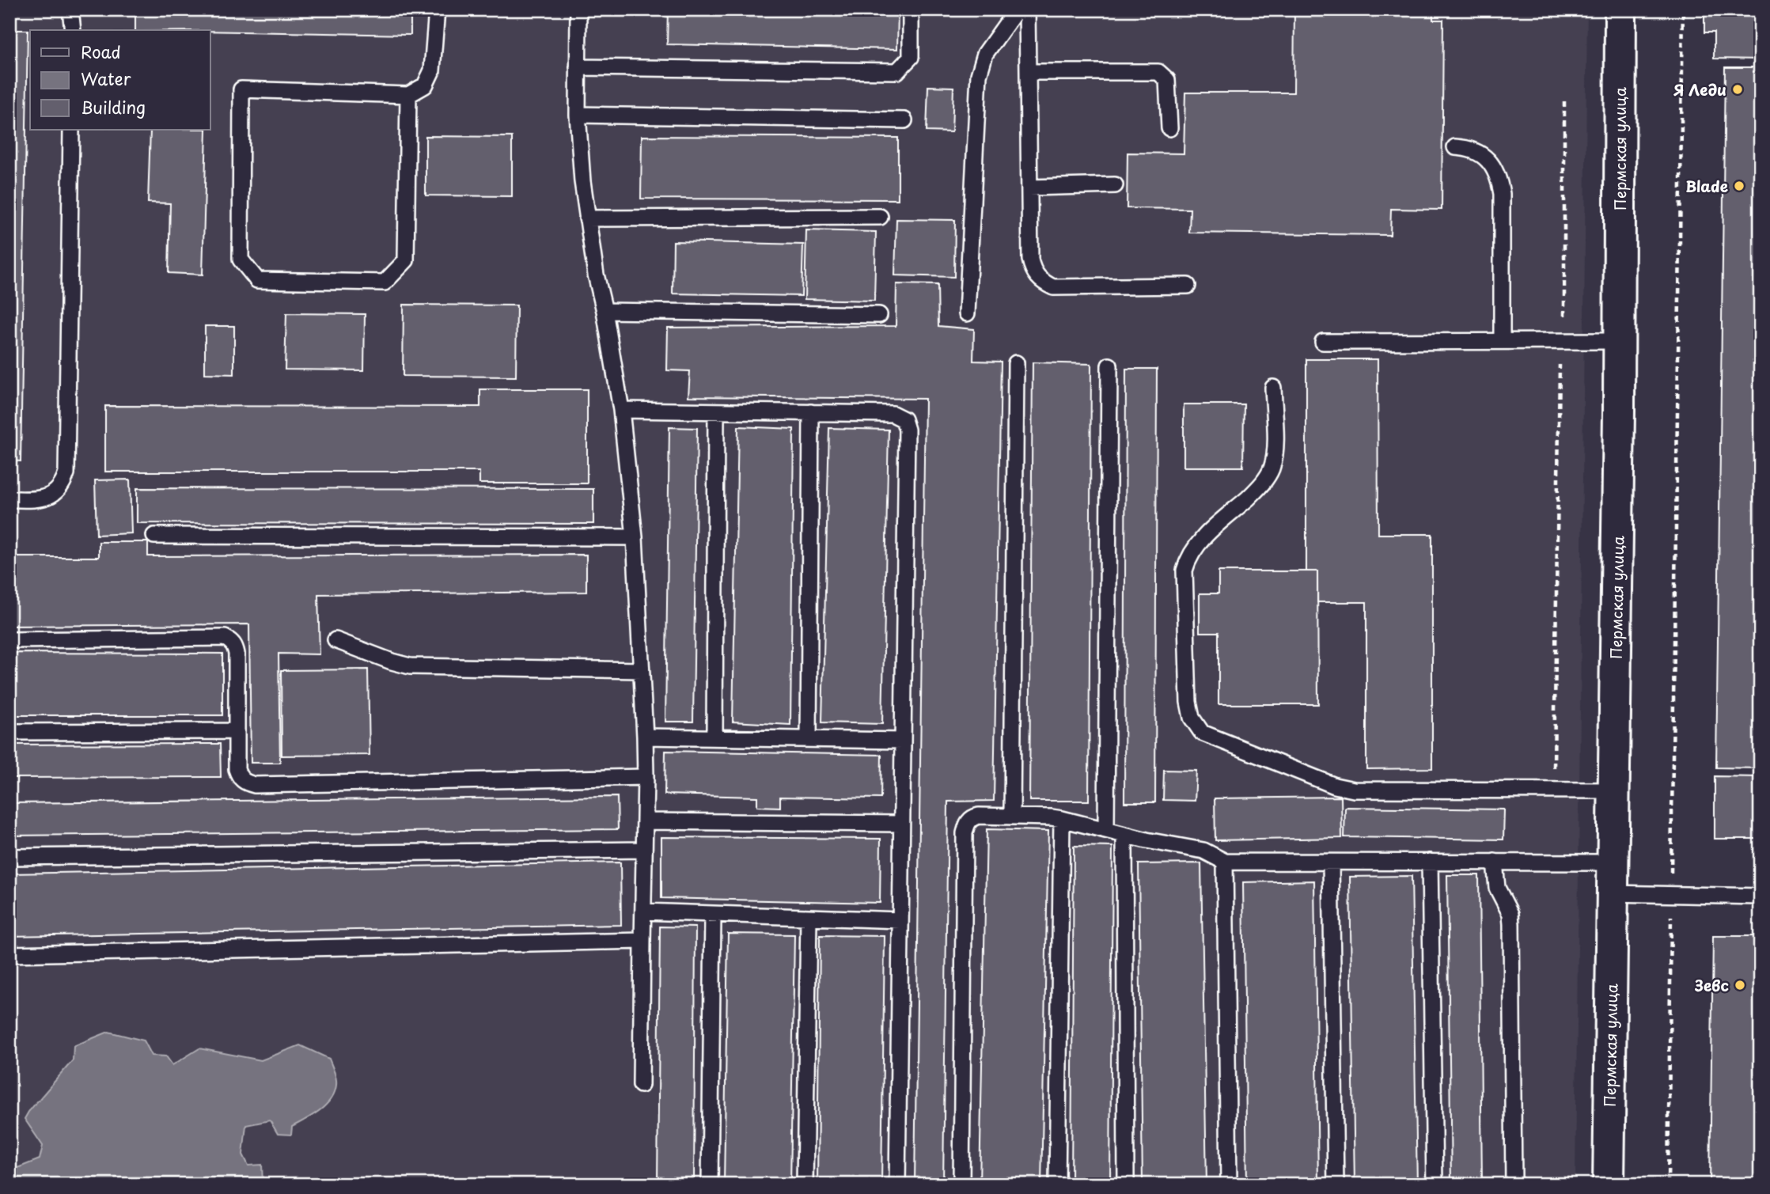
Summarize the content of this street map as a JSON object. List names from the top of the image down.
{
  "streets": {
    "street": ["Пермская улица"]
  },
  "places": ["Я Леди", "Blade", "Зевс"],
  "legend": ["Road", "Water", "Building"]
}
